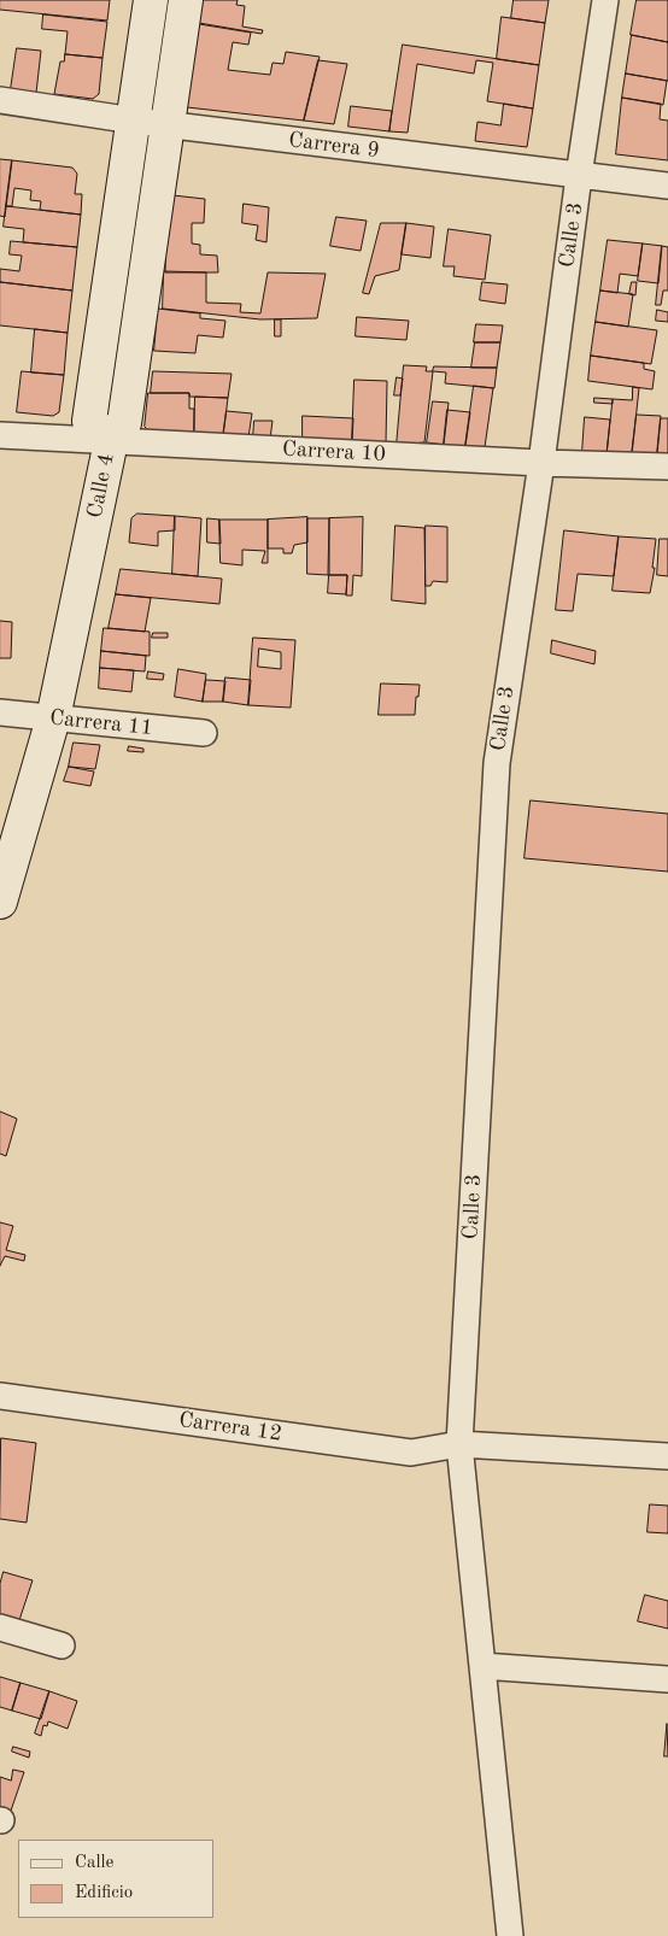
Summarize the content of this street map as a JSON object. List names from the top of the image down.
{
  "streets": {
    "street": [
      "Carrera 9",
      "Calle 3",
      "Carrera 10",
      "Calle 4",
      "Carrera 11",
      "Carrera 12"
    ]
  },
  "crossings": [
    ["Carrera 9", "Calle 3"],
    ["Carrera 9", "Calle 4"],
    ["Calle 3", "Carrera 10"],
    ["Calle 3", "Carrera 12"],
    ["Carrera 10", "Calle 4"],
    ["Calle 4", "Carrera 11"]
  ],
  "legend": ["Calle", "Edificio"]
}
